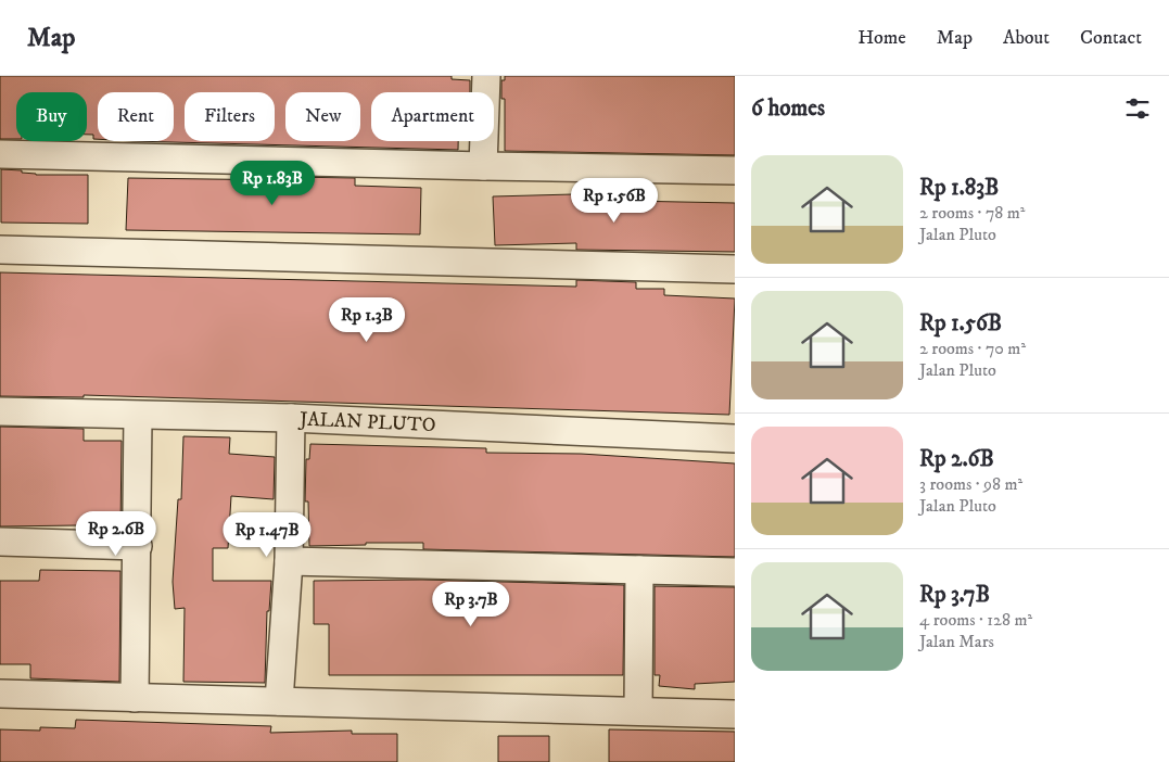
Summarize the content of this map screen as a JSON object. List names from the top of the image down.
{
  "streets": {
    "street": ["JALAN PLUTO"]
  },
  "page": {
    "header": "Map",
    "nav": [
      "Home",
      "Map",
      "About",
      "Contact"
    ],
    "heading": "6 homes",
    "chip": [
      "Buy",
      "Rent",
      "Filters",
      "New",
      "Apartment"
    ],
    "list": [
      {
        "name": "Rp 1.83B",
        "note": "2 rooms · 78 m² · Jalan Pluto"
      },
      {
        "name": "Rp 1.56B",
        "note": "2 rooms · 70 m² · Jalan Pluto"
      },
      {
        "name": "Rp 2.6B",
        "note": "3 rooms · 98 m² · Jalan Pluto"
      },
      {
        "name": "Rp 3.7B",
        "note": "4 rooms · 128 m² · Jalan Mars"
      }
    ],
    "price": [
      "Rp 1.83B",
      "Rp 1.56B",
      "Rp 1.3B",
      "Rp 2.6B",
      "Rp 1.47B",
      "Rp 3.7B"
    ]
  }
}
